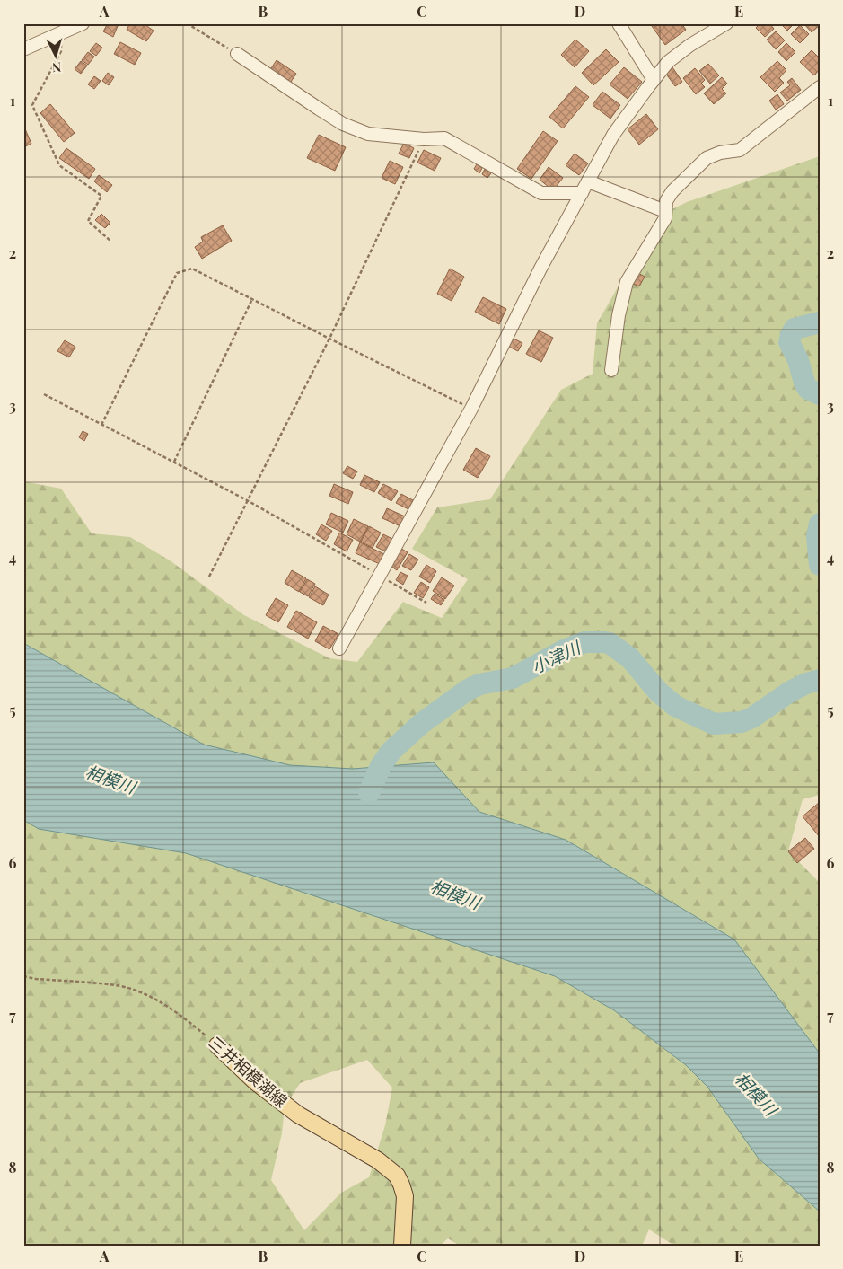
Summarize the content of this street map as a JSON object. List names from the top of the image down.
{
  "streets": {
    "main road": ["三井相模湖線"]
  },
  "water": ["小津川", "相模川"],
  "north": "bottom",
  "grid": {
    "columns": [
      "A",
      "B",
      "C",
      "D",
      "E"
    ],
    "rows": [
      "1",
      "2",
      "3",
      "4",
      "5",
      "6",
      "7",
      "8"
    ]
  }
}
